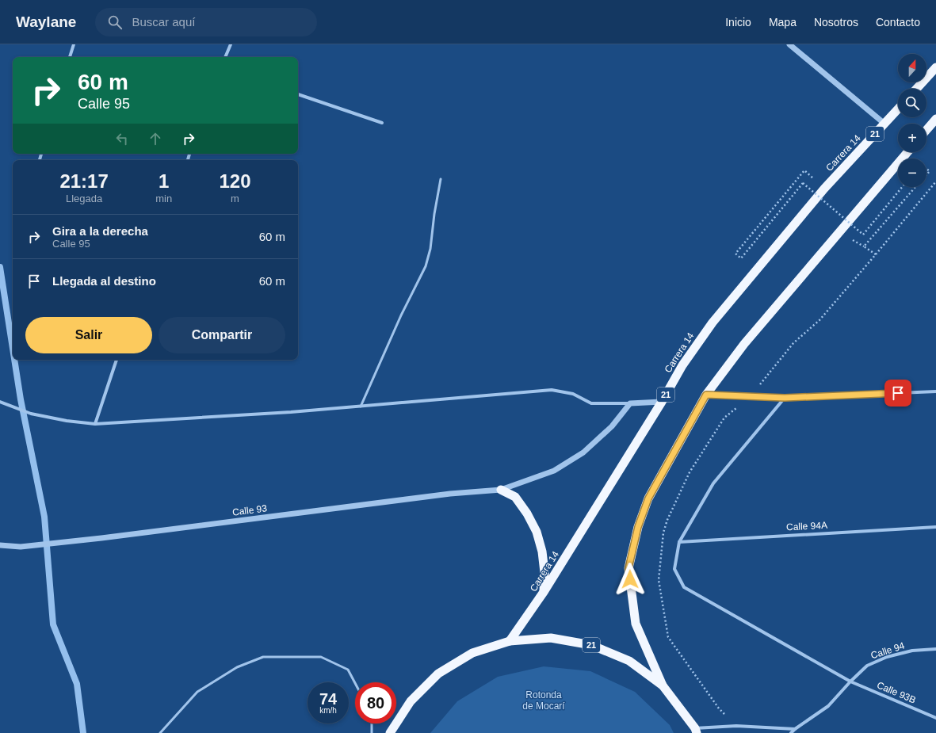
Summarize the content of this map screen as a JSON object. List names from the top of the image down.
{
  "streets": {
    "highway": ["21", "Carrera 14"],
    "street": [
      "Calle 93",
      "Calle 94A",
      "Calle 94",
      "Calle 93B"
    ]
  },
  "crossings": [
    ["21", "Carrera 14"],
    ["Calle 94A", "Calle 93B"],
    ["Calle 94", "Calle 93B"]
  ],
  "parks": ["Rotonda de Mocarí"],
  "north": "top",
  "page": {
    "header": "Waylane",
    "search": "Buscar aquí",
    "nav": [
      "Inicio",
      "Mapa",
      "Nosotros",
      "Contacto"
    ],
    "map_buttons": ["+", "−"],
    "turn": ["60 m", "Calle 95"],
    "eta": [
      "21:17",
      "Llegada",
      "1",
      "min",
      "120",
      "m"
    ],
    "list": [
      {
        "name": "Gira a la derecha",
        "note": "Calle 95",
        "value": "60 m"
      },
      {
        "name": "Llegada al destino",
        "value": "60 m"
      }
    ],
    "buttons": ["Salir", "Compartir"],
    "speed": "74 km/h",
    "limit": "80"
  }
}
